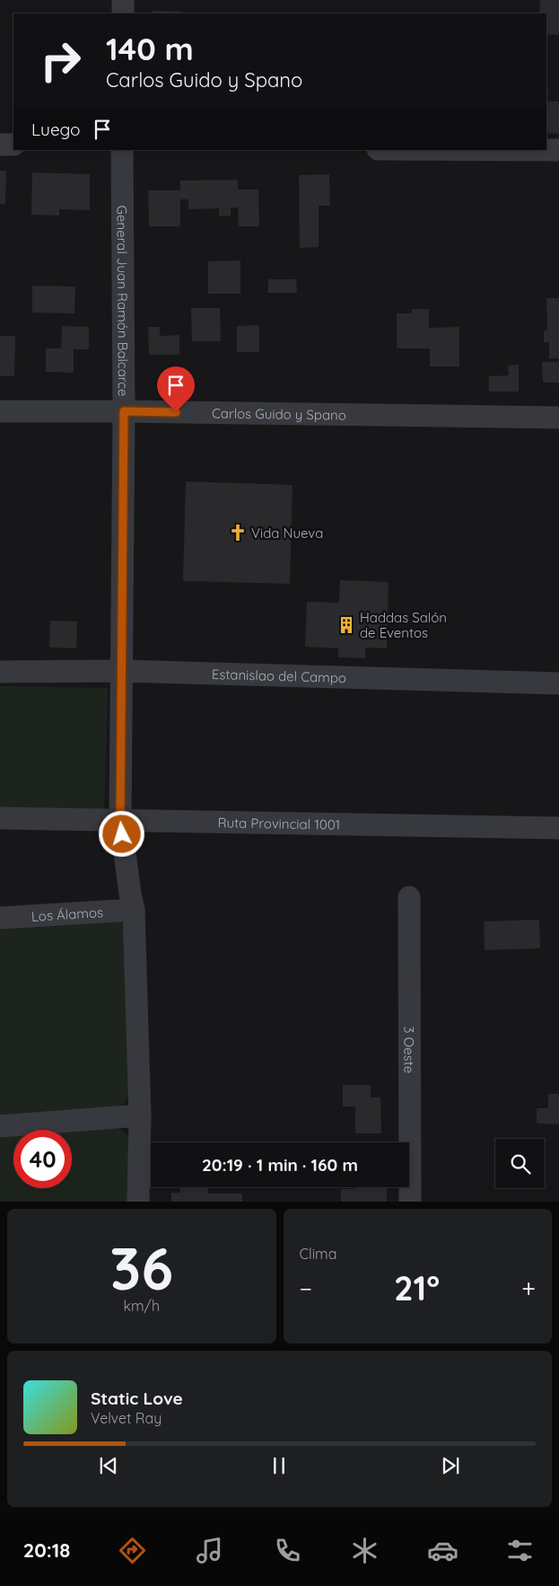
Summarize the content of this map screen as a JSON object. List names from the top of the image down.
{
  "streets": {
    "street": [
      "General Juan Ramón Balcarce",
      "Carlos Guido y Spano",
      "Estanislao del Campo",
      "Ruta Provincial 1001",
      "Los Álamos",
      "3 Oeste"
    ]
  },
  "crossings": [
    ["General Juan Ramón Balcarce", "Carlos Guido y Spano"],
    ["General Juan Ramón Balcarce", "Estanislao del Campo"],
    ["General Juan Ramón Balcarce", "Ruta Provincial 1001"],
    ["General Juan Ramón Balcarce", "Los Álamos"]
  ],
  "places": {
    "church": ["Vida Nueva"],
    "building": ["Haddas Salón de Eventos"]
  },
  "page": {
    "turn": ["140 m", "Carlos Guido y Spano"],
    "then": "Luego",
    "limit": "40",
    "trip": "20:19 · 1 min · 160 m",
    "tile": [
      ["36", "km/h"],
      "Clima"
    ],
    "heat": ["−", "21°", "+"],
    "song": ["Static Love", "Velvet Ray"],
    "tabs": "20:18"
  }
}
